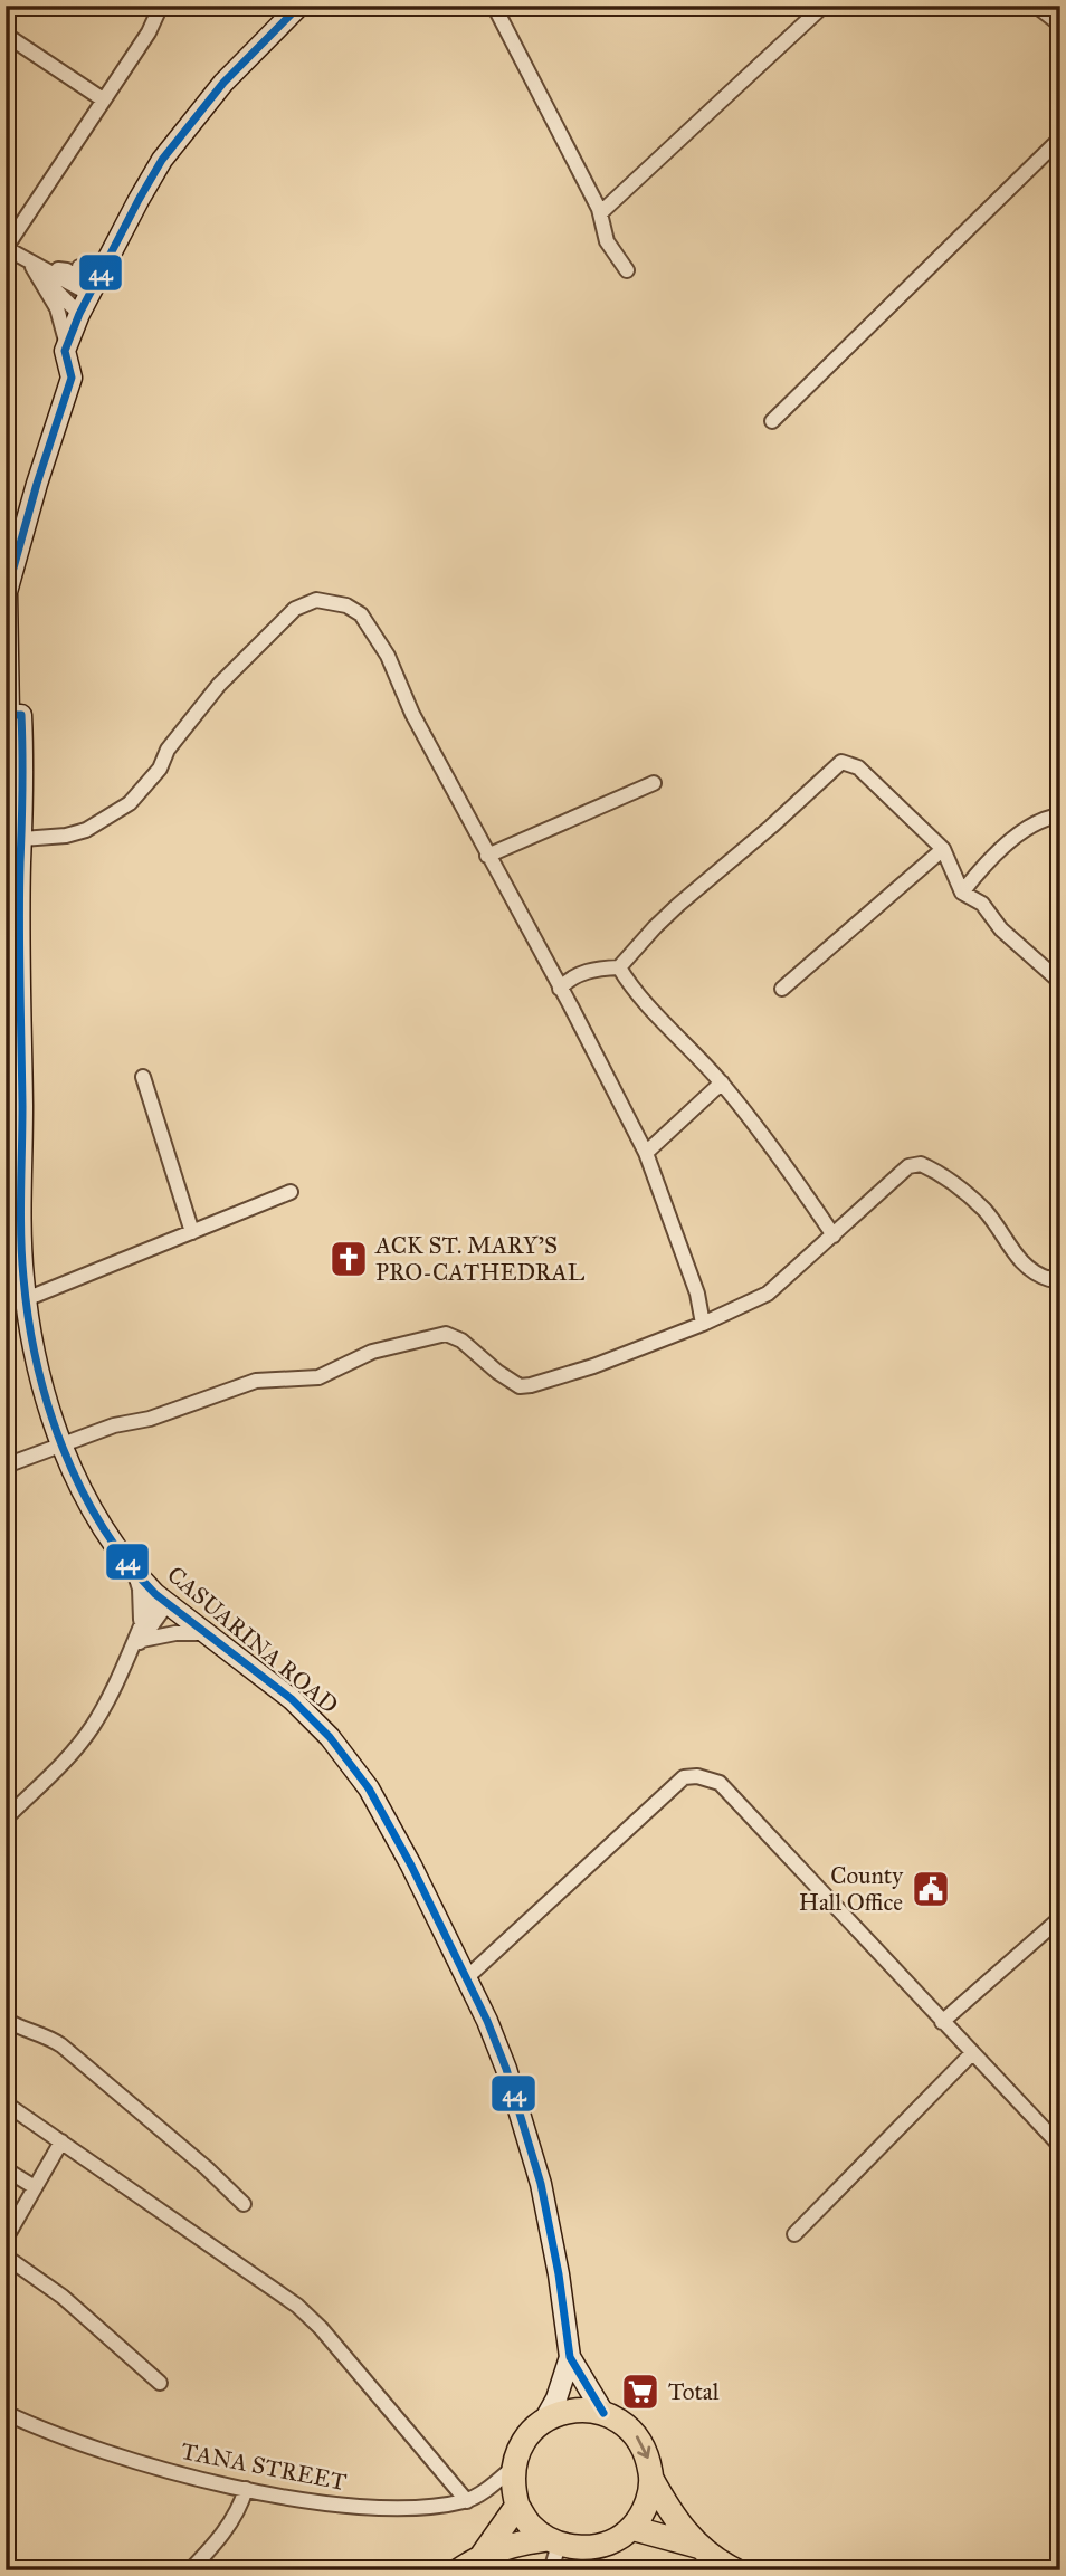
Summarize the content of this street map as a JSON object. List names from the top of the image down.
{
  "streets": {
    "street": ["CASUARINA ROAD", "TANA STREET"]
  },
  "places": {
    "church": ["ACK ST. MARY'S PRO-CATHEDRAL"],
    "public building": ["County Hall Office"],
    "supermarket": ["Total"]
  },
  "lines": ["transit line 44"]
}
